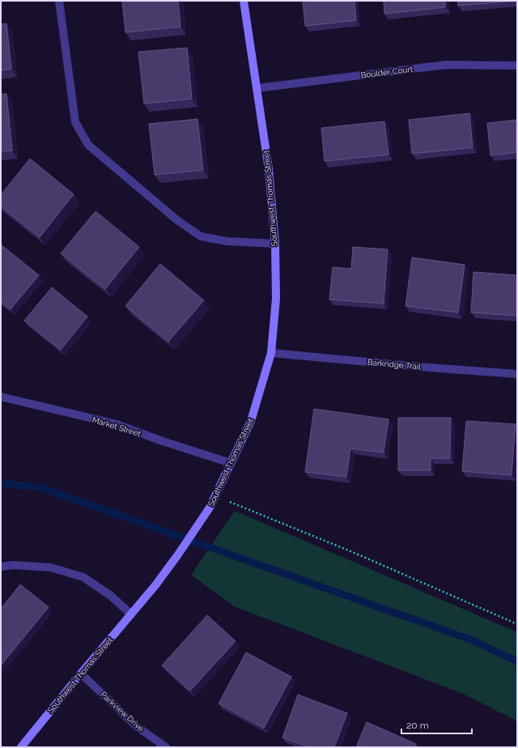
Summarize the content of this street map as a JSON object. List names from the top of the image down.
{
  "streets": {
    "street": [
      "Boulder Court",
      "Southwest Thomas Street",
      "Barkridge Trail",
      "Market Street",
      "Parkview Drive"
    ]
  },
  "crossings": [
    ["Boulder Court", "Southwest Thomas Street"],
    ["Southwest Thomas Street", "Barkridge Trail"],
    ["Southwest Thomas Street", "Market Street"],
    ["Southwest Thomas Street", "Parkview Drive"]
  ],
  "scale_bar": "20 m"
}
